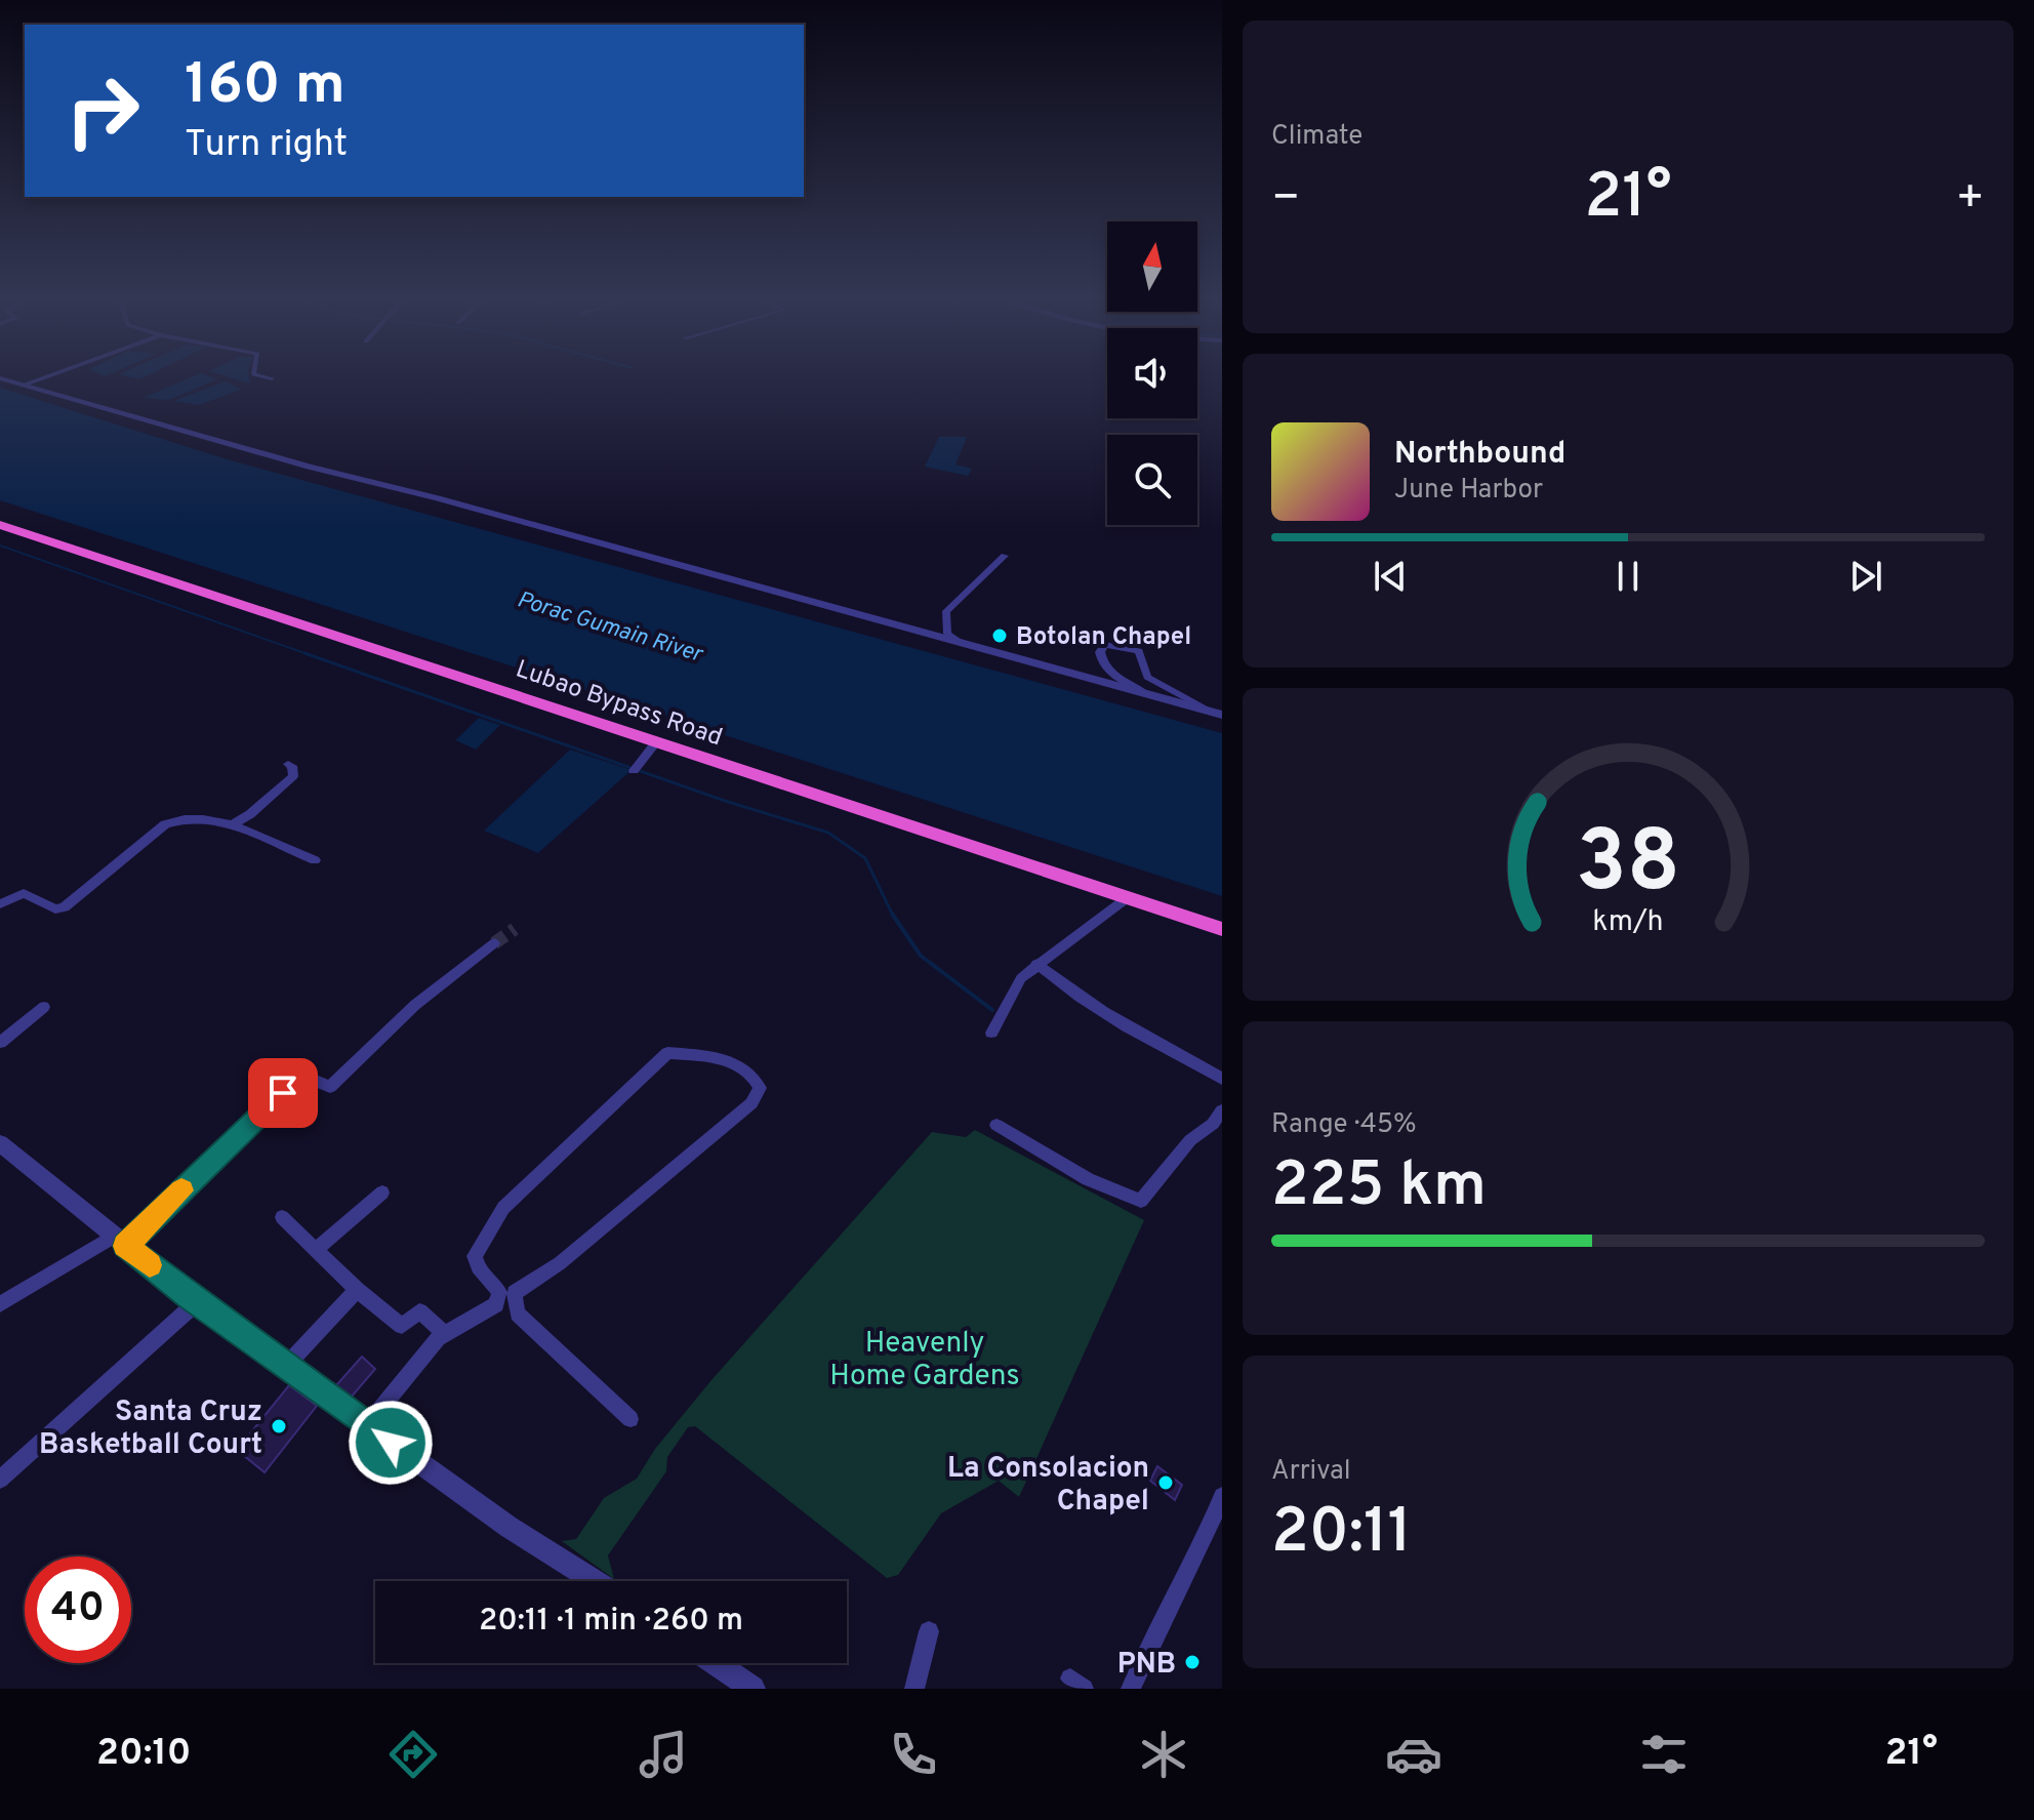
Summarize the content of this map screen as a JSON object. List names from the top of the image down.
{
  "streets": {
    "highway": ["Lubao Bypass Road"]
  },
  "water": ["Porac Gumain River"],
  "parks": ["Heavenly Home Gardens"],
  "places": [
    "Botolan Chapel",
    "Santa Cruz Basketball Court",
    "La Consolacion Chapel",
    "PNB"
  ],
  "north": "top",
  "page": {
    "tile": [
      "Climate",
      ["Range · 45%", "225 km"],
      ["Arrival", "20:11"]
    ],
    "turn": ["160 m", "Turn right"],
    "heat": ["−", "21°", "+"],
    "song": ["Northbound", "June Harbor"],
    "limit": "40",
    "trip": "20:11 · 1 min · 260 m",
    "tabs": ["20:10", "21°"],
    "gauge": ["38", "km/h"]
  }
}
